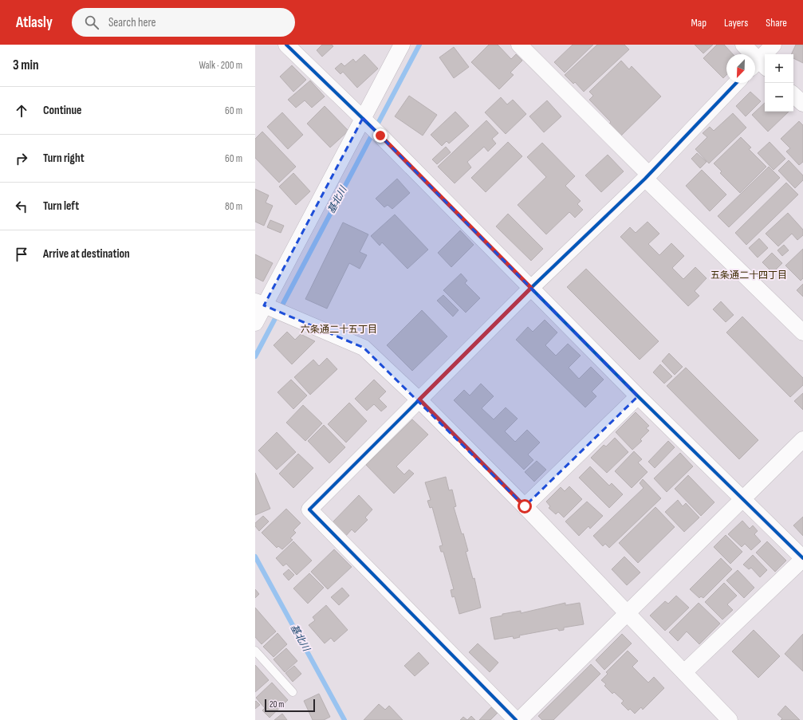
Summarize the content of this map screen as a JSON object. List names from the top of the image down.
{
  "districts": ["五条通二十四丁目", "六条通二十五丁目"],
  "water": ["基北川"],
  "scale_bar": "20 m",
  "north": "bottom left",
  "page": {
    "header": "Atlasly",
    "search": "Search here",
    "nav": ["Map", "Layers", "Share"],
    "heading": ["3 min", "Walk · 200 m"],
    "map_buttons": ["+", "−"],
    "list": [
      ["Continue", "60 m"],
      ["Turn right", "60 m"],
      ["Turn left", "80 m"],
      "Arrive at destination"
    ],
    "scale": "20 m"
  }
}
